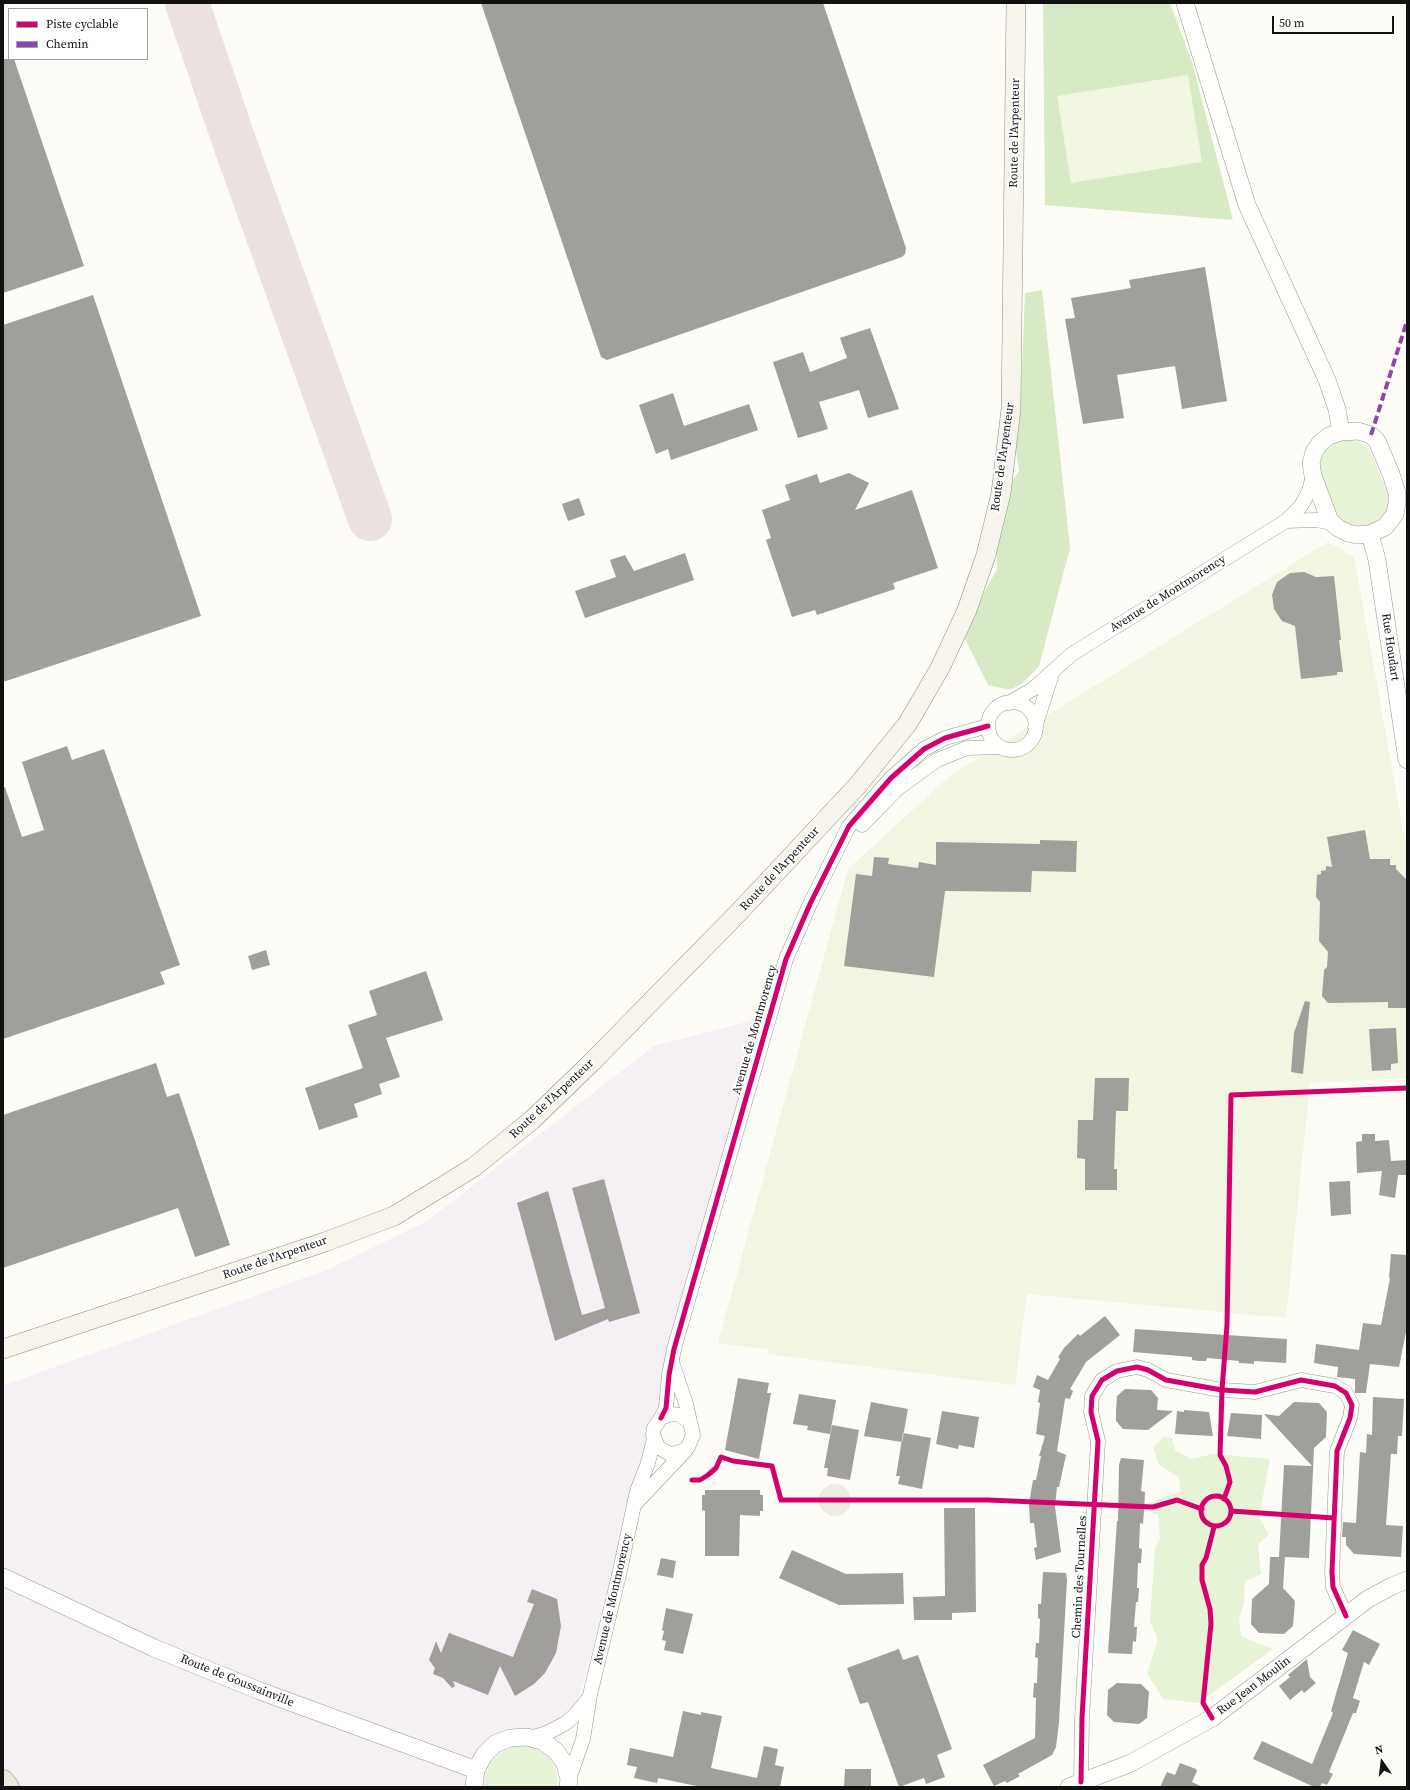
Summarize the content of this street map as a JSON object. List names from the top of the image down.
{
  "streets": {
    "main road": ["Route de l'Arpenteur"],
    "street": [
      "Avenue de Montmorency",
      "Rue Houdart",
      "Chemin des Tournelles",
      "Route de Goussainville",
      "Rue Jean Moulin"
    ]
  },
  "crossings": [
    ["Avenue de Montmorency", "Rue Houdart"],
    ["Chemin des Tournelles", "Rue Jean Moulin"]
  ],
  "legend": ["Piste cyclable", "Chemin"],
  "scale_bar": "50 m",
  "north": "top"
}
